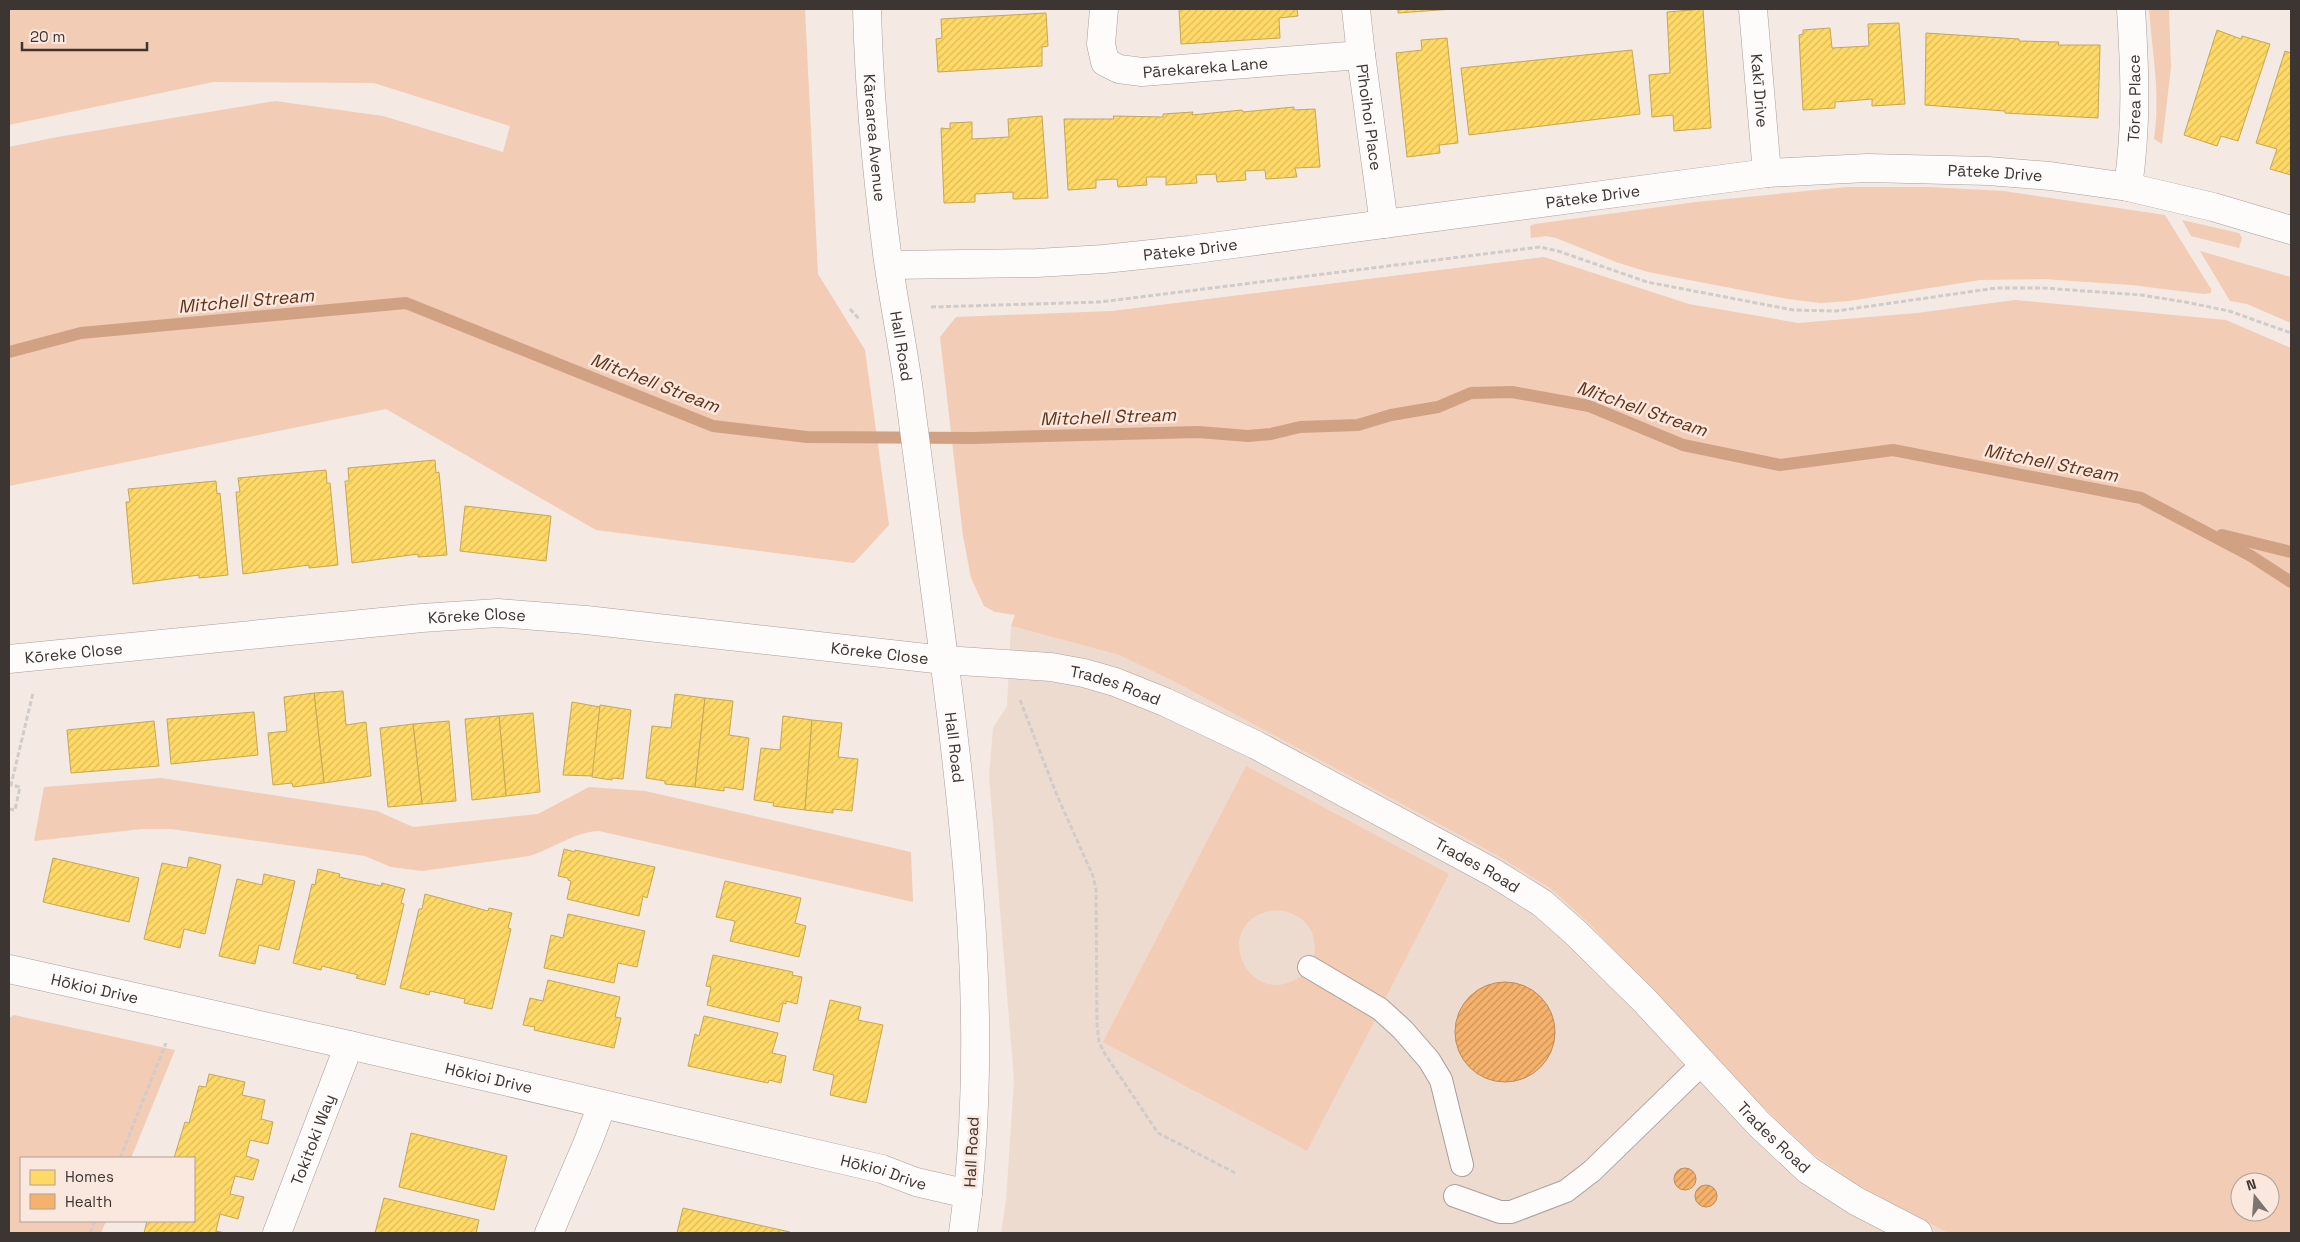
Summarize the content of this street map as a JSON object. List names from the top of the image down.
{
  "streets": {
    "street": [
      "Pārekareka Lane",
      "Kakī Drive",
      "Tōrea Place",
      "Pīhoihoi Place",
      "Kārearea Avenue",
      "Pāteke Drive",
      "Hall Road",
      "Kōreke Close",
      "Trades Road",
      "Hōkioi Drive",
      "Tokitoki Way"
    ]
  },
  "crossings": [
    ["Pārekareka Lane", "Pīhoihoi Place"],
    ["Kakī Drive", "Pāteke Drive"],
    ["Tōrea Place", "Pāteke Drive"],
    ["Pīhoihoi Place", "Pāteke Drive"],
    ["Kārearea Avenue", "Pāteke Drive"],
    ["Kārearea Avenue", "Hall Road"],
    ["Pāteke Drive", "Hall Road"],
    ["Hall Road", "Kōreke Close"],
    ["Hall Road", "Trades Road"],
    ["Hall Road", "Hōkioi Drive"],
    ["Kōreke Close", "Trades Road"],
    ["Hōkioi Drive", "Tokitoki Way"]
  ],
  "water": ["Mitchell Stream"],
  "legend": ["Homes", "Health"],
  "scale_bar": "20 m",
  "north": "top"
}
